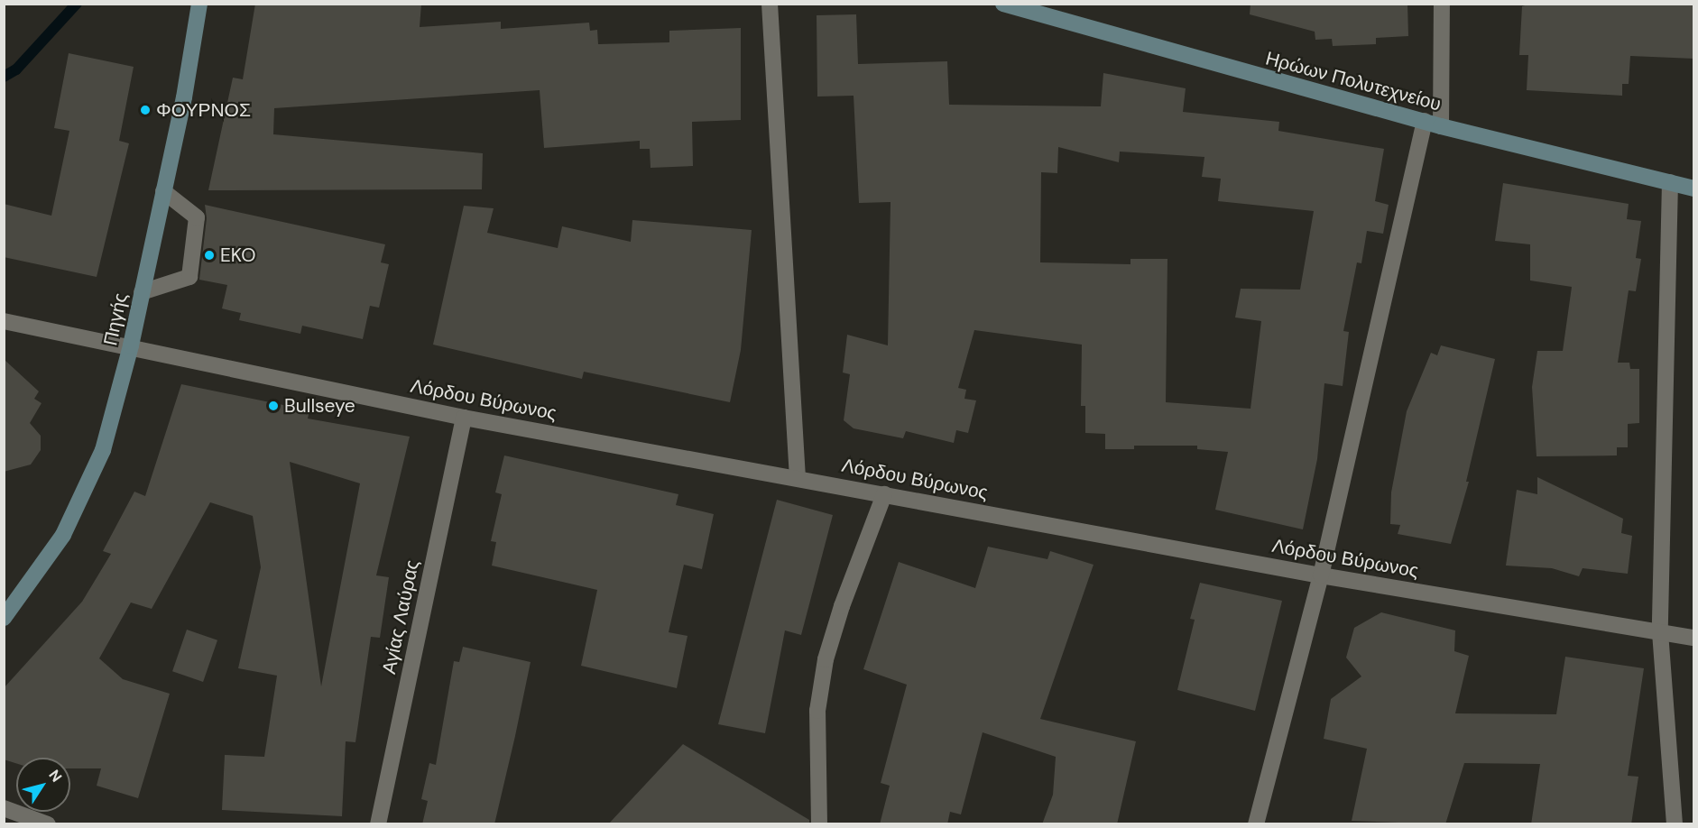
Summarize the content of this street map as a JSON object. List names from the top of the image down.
{
  "streets": {
    "street": [
      "Ηρώων Πολυτεχνείου",
      "Πηγής",
      "Λόρδου Βύρωνος",
      "Αγίας Λαύρας"
    ]
  },
  "crossings": [
    ["Πηγής", "Λόρδου Βύρωνος"],
    ["Λόρδου Βύρωνος", "Αγίας Λαύρας"]
  ],
  "places": ["ΦΟΥΡΝΟΣ", "EKO", "Bullseye"],
  "north": "top right"
}
